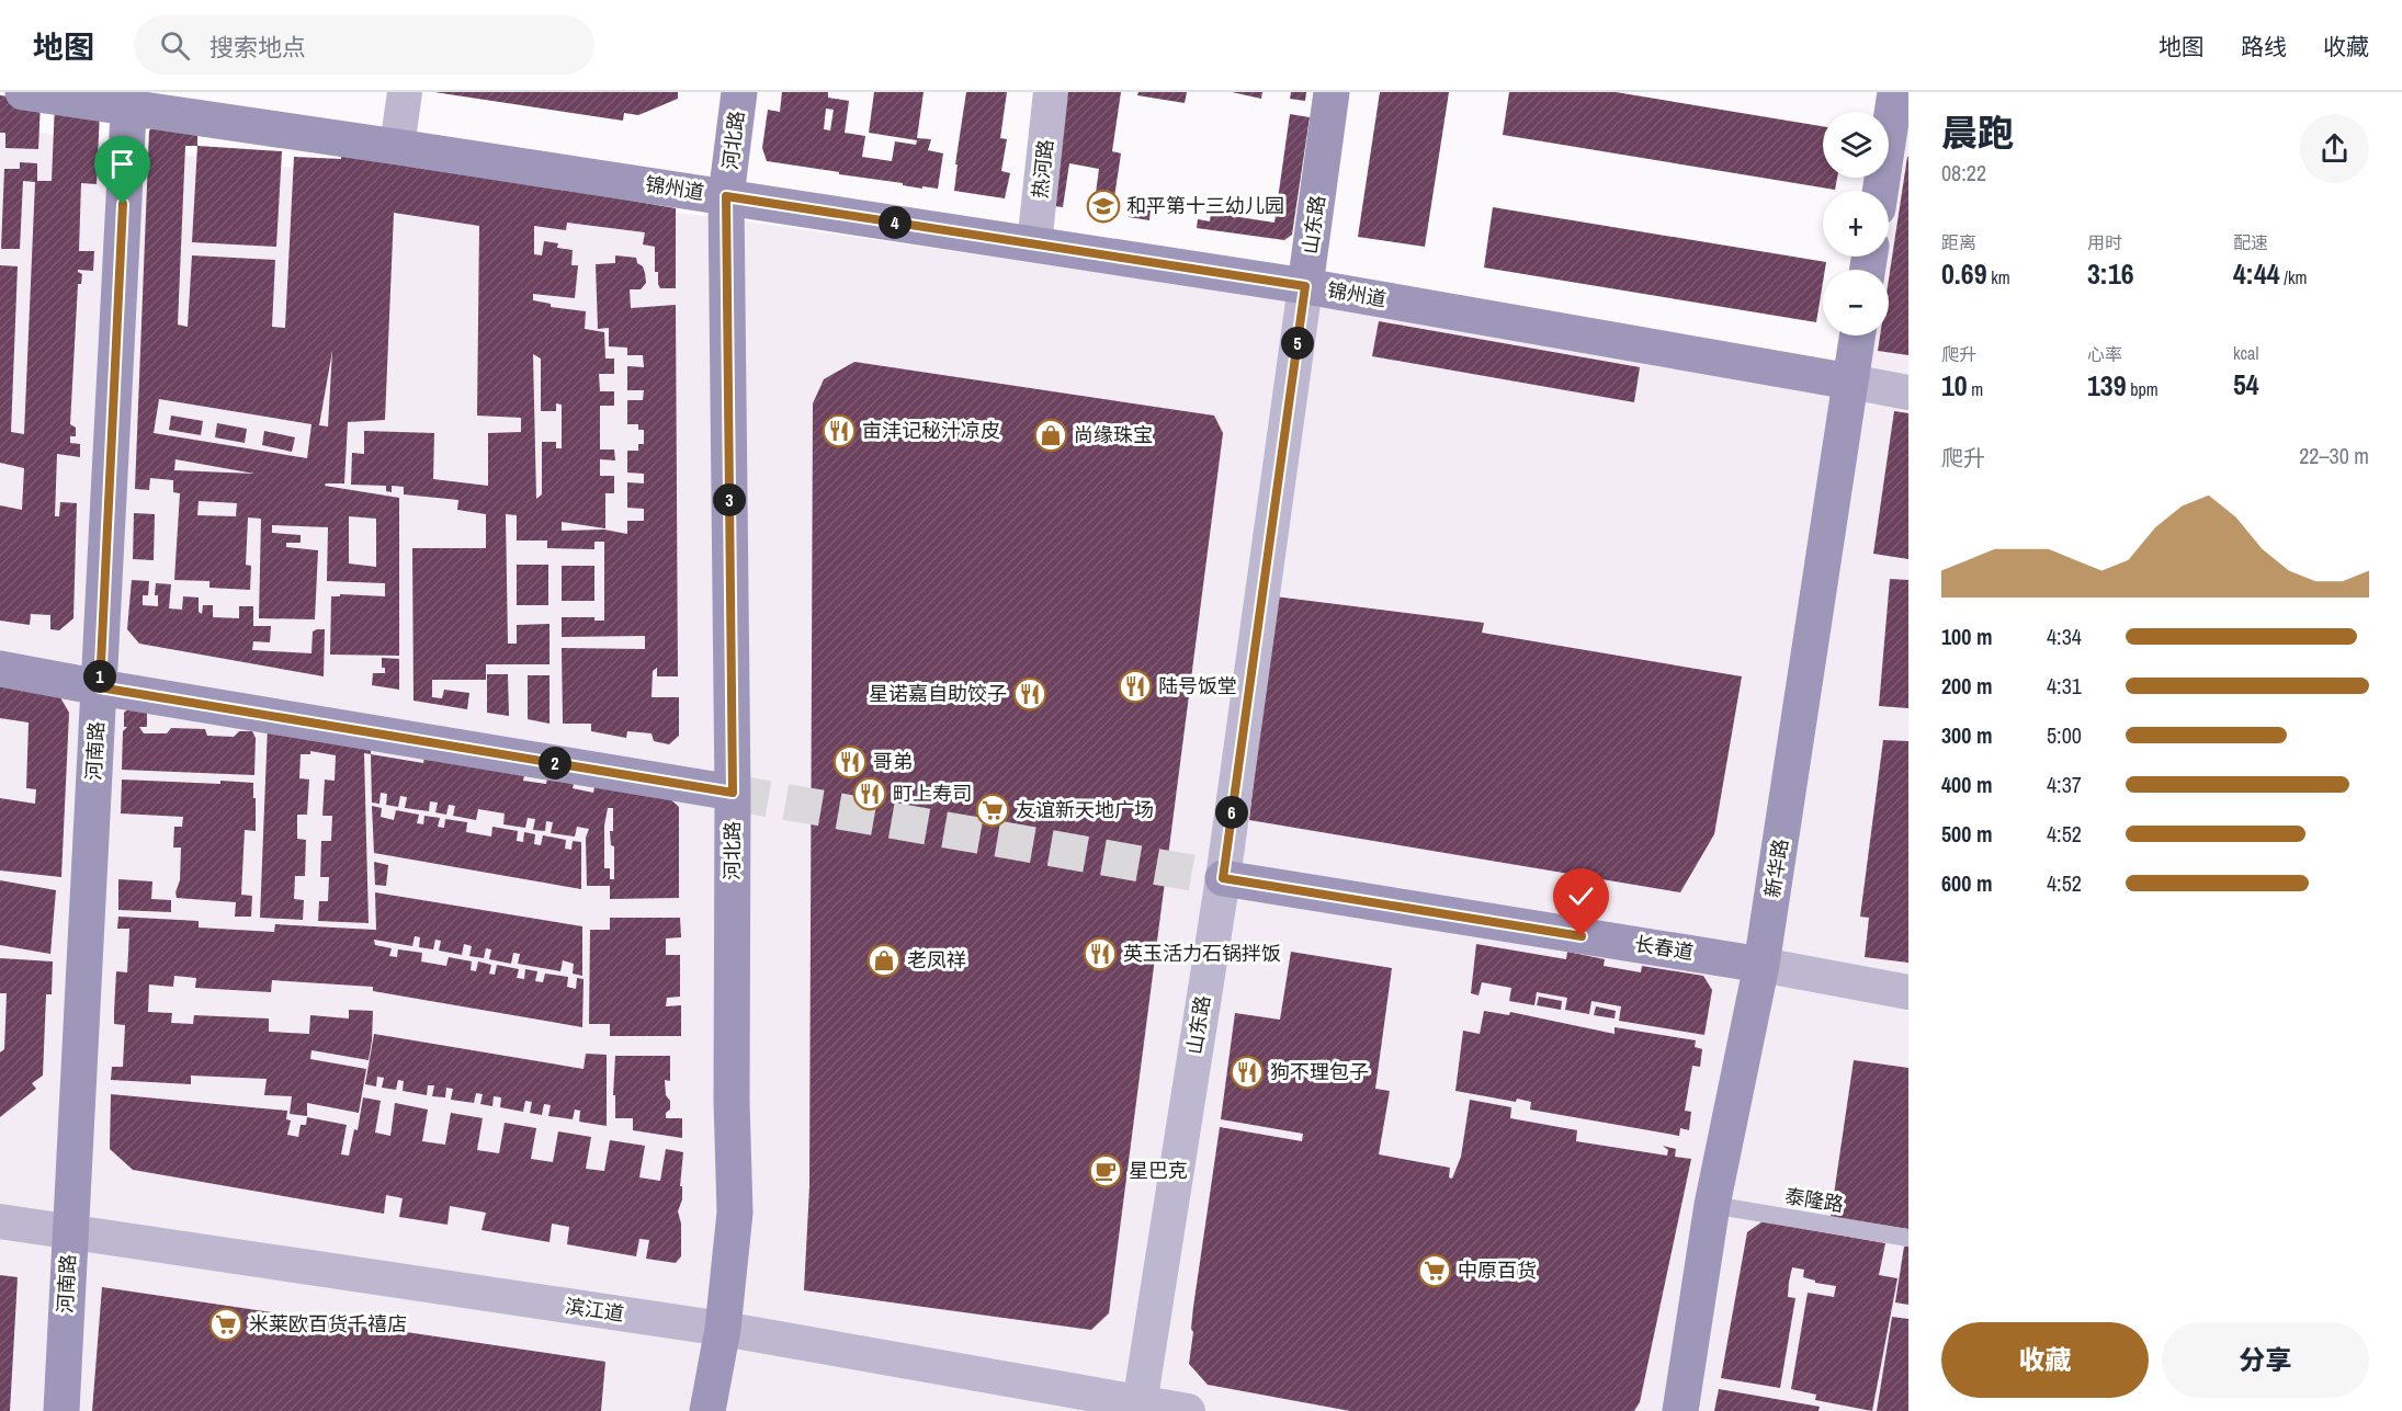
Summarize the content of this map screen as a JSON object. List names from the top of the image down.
{
  "streets": {
    "street": [
      "河北路",
      "热河路",
      "锦州道",
      "山东路",
      "河南路",
      "新华路",
      "长春道",
      "滨江道"
    ],
    "lane": ["泰隆路"]
  },
  "crossings": [
    ["河北路", "锦州道"],
    ["河北路", "滨江道"],
    ["热河路", "锦州道"],
    ["锦州道", "山东路"],
    ["锦州道", "河南路"],
    ["锦州道", "新华路"],
    ["山东路", "长春道"],
    ["山东路", "滨江道"],
    ["河南路", "滨江道"],
    ["新华路", "长春道"],
    ["新华路", "泰隆路"]
  ],
  "places": {
    "school or university": ["和平第十三幼儿园"],
    "restaurant": [
      "亩沣记秘汁凉皮",
      "陆号饭堂",
      "星诺嘉自助饺子",
      "哥弟",
      "町上寿司",
      "英玉活力石锅拌饭",
      "狗不理包子"
    ],
    "shop": ["尚缘珠宝", "老凤祥"],
    "supermarket": ["友谊新天地广场", "中原百货", "米莱欧百货千禧店"],
    "cafe": ["星巴克"]
  },
  "page": {
    "header": "地图",
    "search": "搜索地点",
    "nav": ["地图", "路线", "收藏"],
    "heading": ["晨跑", "08:22"],
    "map_buttons": ["+", "−"],
    "stats": [
      ["距离", "0.69 km"],
      ["用时", "3:16"],
      ["配速", "4:44 /km"],
      ["爬升", "10 m"],
      ["心率", "139 bpm"],
      ["kcal", "54"]
    ],
    "pins": [
      "4",
      "5",
      "3",
      "1",
      "2",
      "6"
    ],
    "chart": ["爬升", "22–30 m"],
    "list": [
      {
        "name": "100 m",
        "note": "4:34"
      },
      {
        "name": "200 m",
        "note": "4:31"
      },
      {
        "name": "300 m",
        "note": "5:00"
      },
      {
        "name": "400 m",
        "note": "4:37"
      },
      {
        "name": "500 m",
        "note": "4:52"
      },
      {
        "name": "600 m",
        "note": "4:52"
      }
    ],
    "buttons": ["收藏", "分享"]
  }
}
